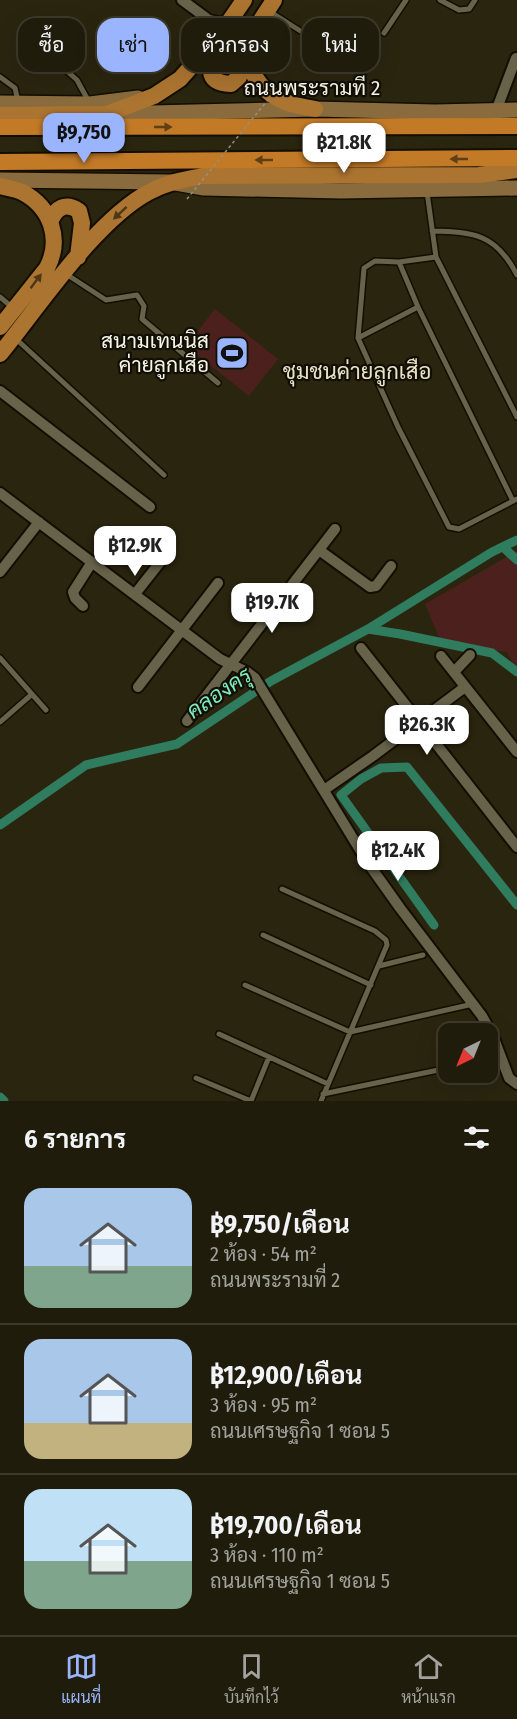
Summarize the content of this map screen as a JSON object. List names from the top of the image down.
{
  "streets": {
    "highway": ["ถนนพระรามที่ 2"]
  },
  "districts": ["ชุมชนค่ายลูกเสือ"],
  "water": ["คลองครุ"],
  "places": {
    "sports": ["สนามเทนนิส ค่ายลูกเสือ"]
  },
  "north": "bottom left",
  "page": {
    "chip": [
      "ซื้อ",
      "เช่า",
      "ตัวกรอง",
      "ใหม่"
    ],
    "price": [
      "฿9,750",
      "฿21.8K",
      "฿12.9K",
      "฿19.7K",
      "฿26.3K",
      "฿12.4K"
    ],
    "heading": "6 รายการ",
    "list": [
      {
        "name": "฿9,750/เดือน",
        "note": "2 ห้อง · 54 m² · ถนนพระรามที่ 2"
      },
      {
        "name": "฿12,900/เดือน",
        "note": "3 ห้อง · 95 m² · ถนนเศรษฐกิจ 1 ซอน 5"
      },
      {
        "name": "฿19,700/เดือน",
        "note": "3 ห้อง · 110 m² · ถนนเศรษฐกิจ 1 ซอน 5"
      }
    ],
    "tabs": ["แผนที่", "บันทึกไว้", "หน้าแรก"]
  }
}
